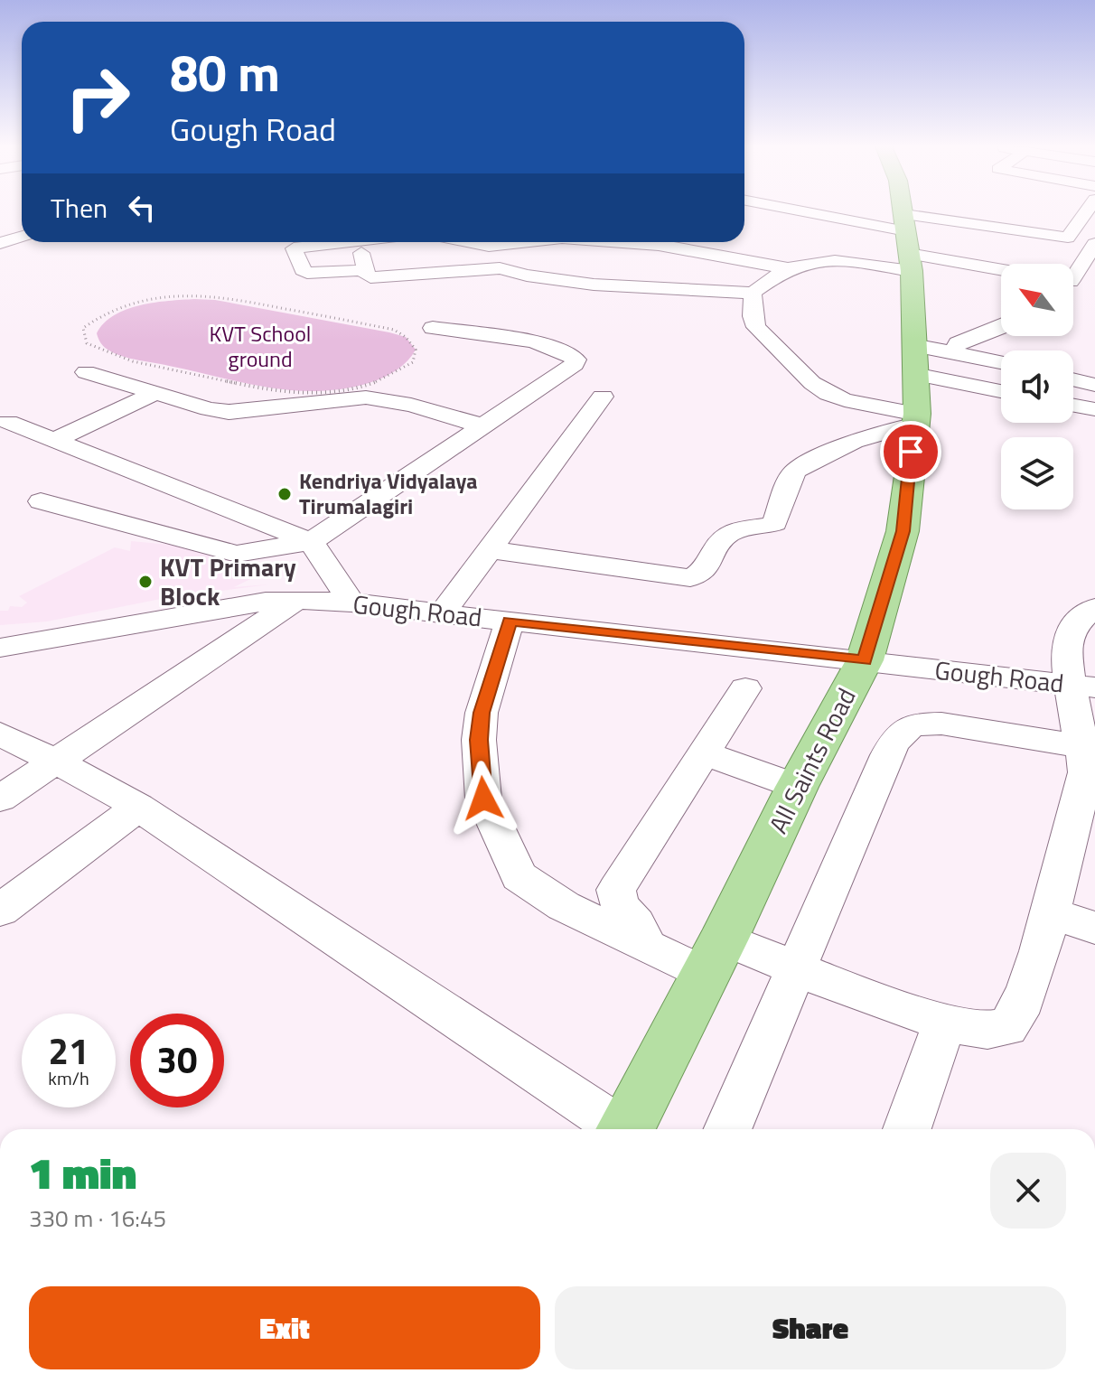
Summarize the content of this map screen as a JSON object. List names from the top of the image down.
{
  "streets": {
    "main road": ["All Saints Road"],
    "street": ["Gough Road"]
  },
  "crossings": [
    ["Gough Road", "All Saints Road"]
  ],
  "parks": ["KVT School ground"],
  "places": ["Kendriya Vidyalaya Tirumalagiri", "KVT Primary Block"],
  "north": "top left",
  "page": {
    "turn": ["80 m", "Gough Road"],
    "then": "Then",
    "speed": "21 km/h",
    "limit": "30",
    "heading": ["1 min", "330 m · 16:45"],
    "buttons": ["Exit", "Share"]
  }
}
